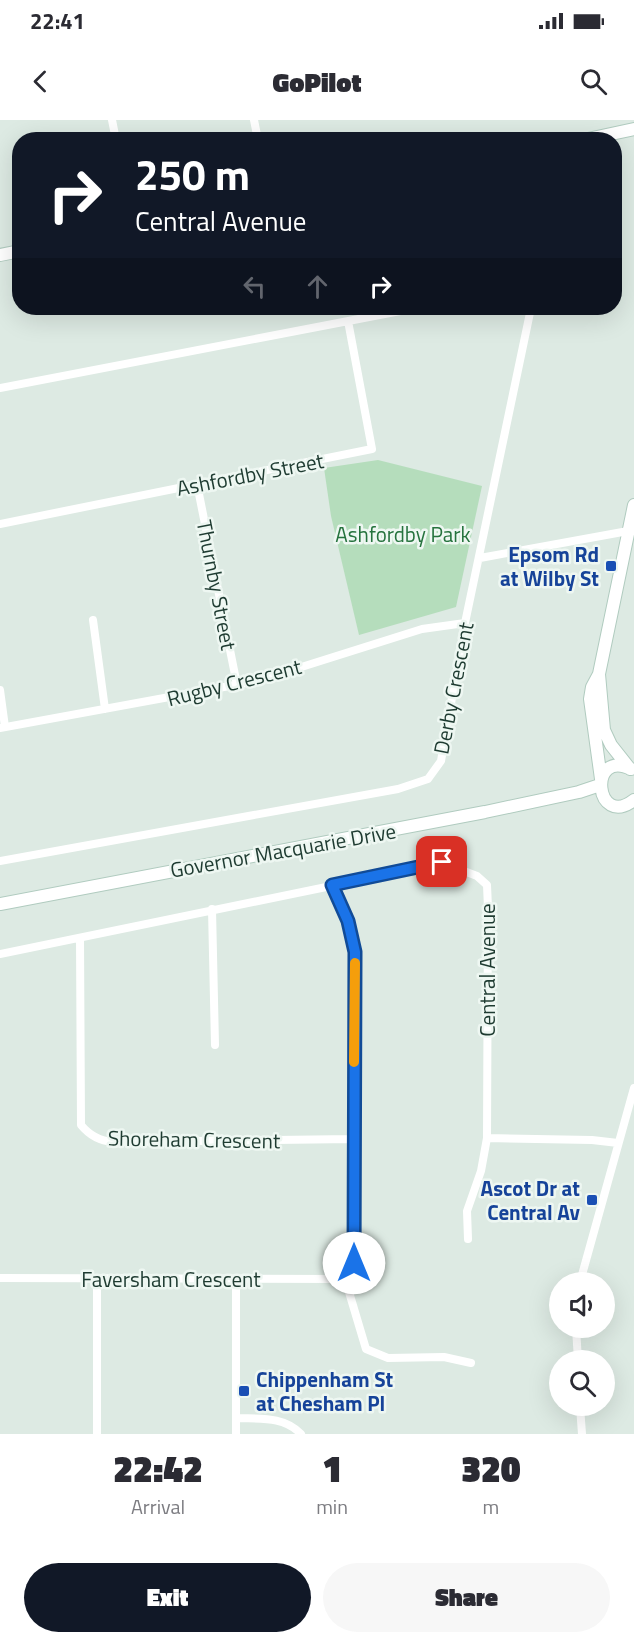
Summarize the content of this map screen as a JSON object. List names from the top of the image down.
{
  "streets": {
    "main road": ["Governor Macquarie Drive"],
    "street": [
      "Ashfordby Street",
      "Thurnby Street",
      "Rugby Crescent",
      "Derby Crescent",
      "Central Avenue",
      "Shoreham Crescent",
      "Faversham Crescent"
    ]
  },
  "crossings": [
    ["Ashfordby Street", "Thurnby Street"],
    ["Thurnby Street", "Rugby Crescent"],
    ["Rugby Crescent", "Derby Crescent"],
    ["Central Avenue", "Shoreham Crescent"]
  ],
  "parks": ["Ashfordby Park"],
  "places": {
    "transit": ["Epsom Rd at Wilby St", "Ascot Dr at Central Av", "Chippenham St at Chesham Pl"]
  },
  "page": {
    "status": "22:41",
    "header": "GoPilot",
    "turn": ["250 m", "Central Avenue"],
    "eta": [
      "22:42",
      "Arrival",
      "1",
      "min",
      "320",
      "m"
    ],
    "buttons": ["Exit", "Share"]
  }
}
